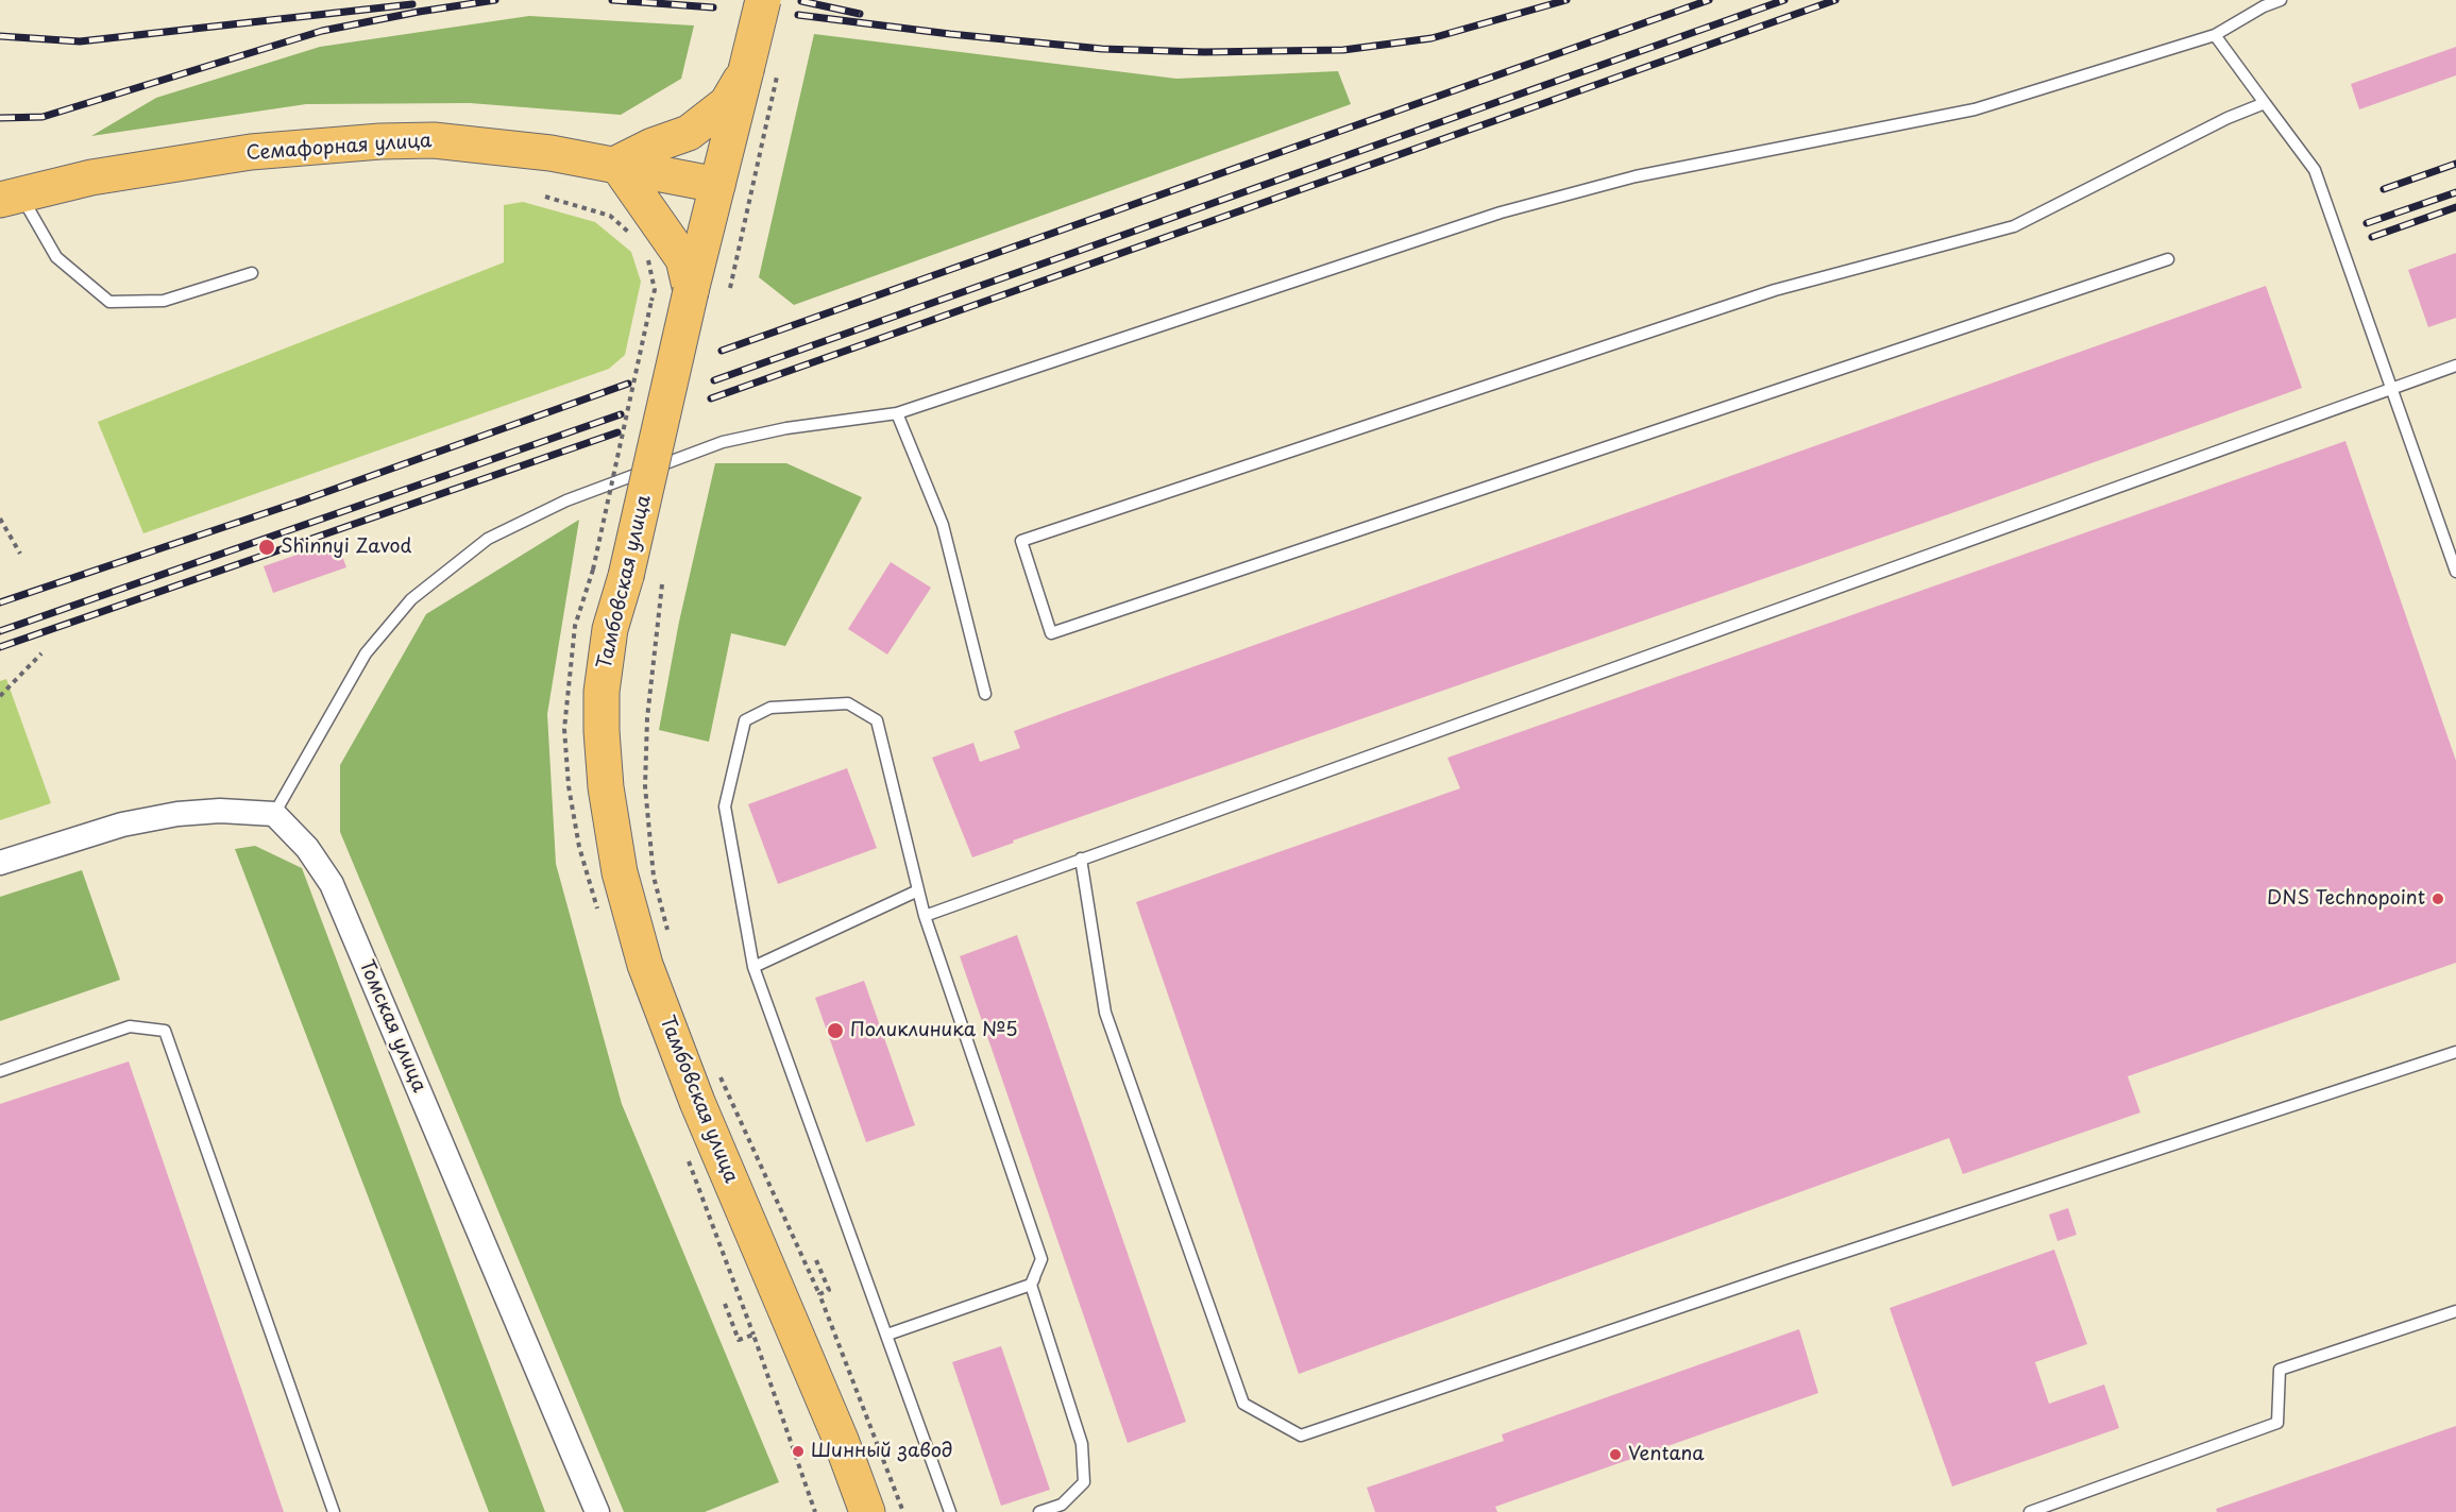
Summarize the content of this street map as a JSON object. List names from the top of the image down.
{
  "streets": {
    "main road": ["Семафорная улица", "Тамбовская улица"],
    "street": ["Томская улица"]
  },
  "crossings": [
    ["Семафорная улица", "Тамбовская улица"]
  ],
  "places": [
    "Shinnyi Zavod",
    "DNS Technopoint",
    "Поликлиника №5",
    "Шинный завод",
    "Ventana"
  ]
}
